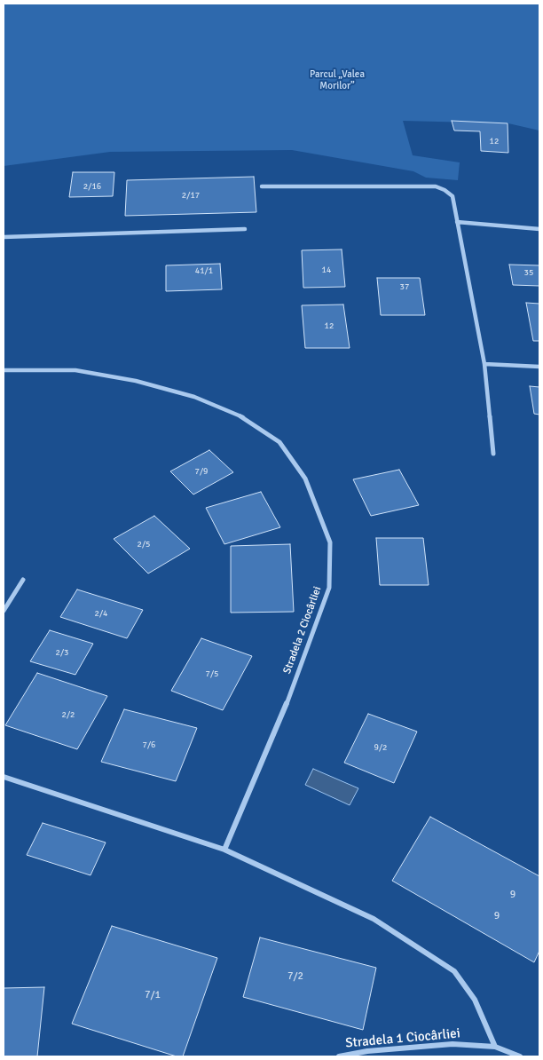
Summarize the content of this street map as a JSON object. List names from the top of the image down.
{
  "streets": {
    "street": ["Stradela 2 Ciocârliei", "Stradela 1 Ciocârliei"]
  },
  "parks": ["Parcul „Valea Morilor”"],
  "house_numbers": [
    "12",
    "2/16",
    "2/17",
    "14",
    "41/1",
    "35",
    "37",
    "12",
    "7/9",
    "2/5",
    "2/4",
    "2/3",
    "7/5",
    "2/2",
    "7/6",
    "9/2",
    "9",
    "9",
    "7/2",
    "7/1"
  ]
}
